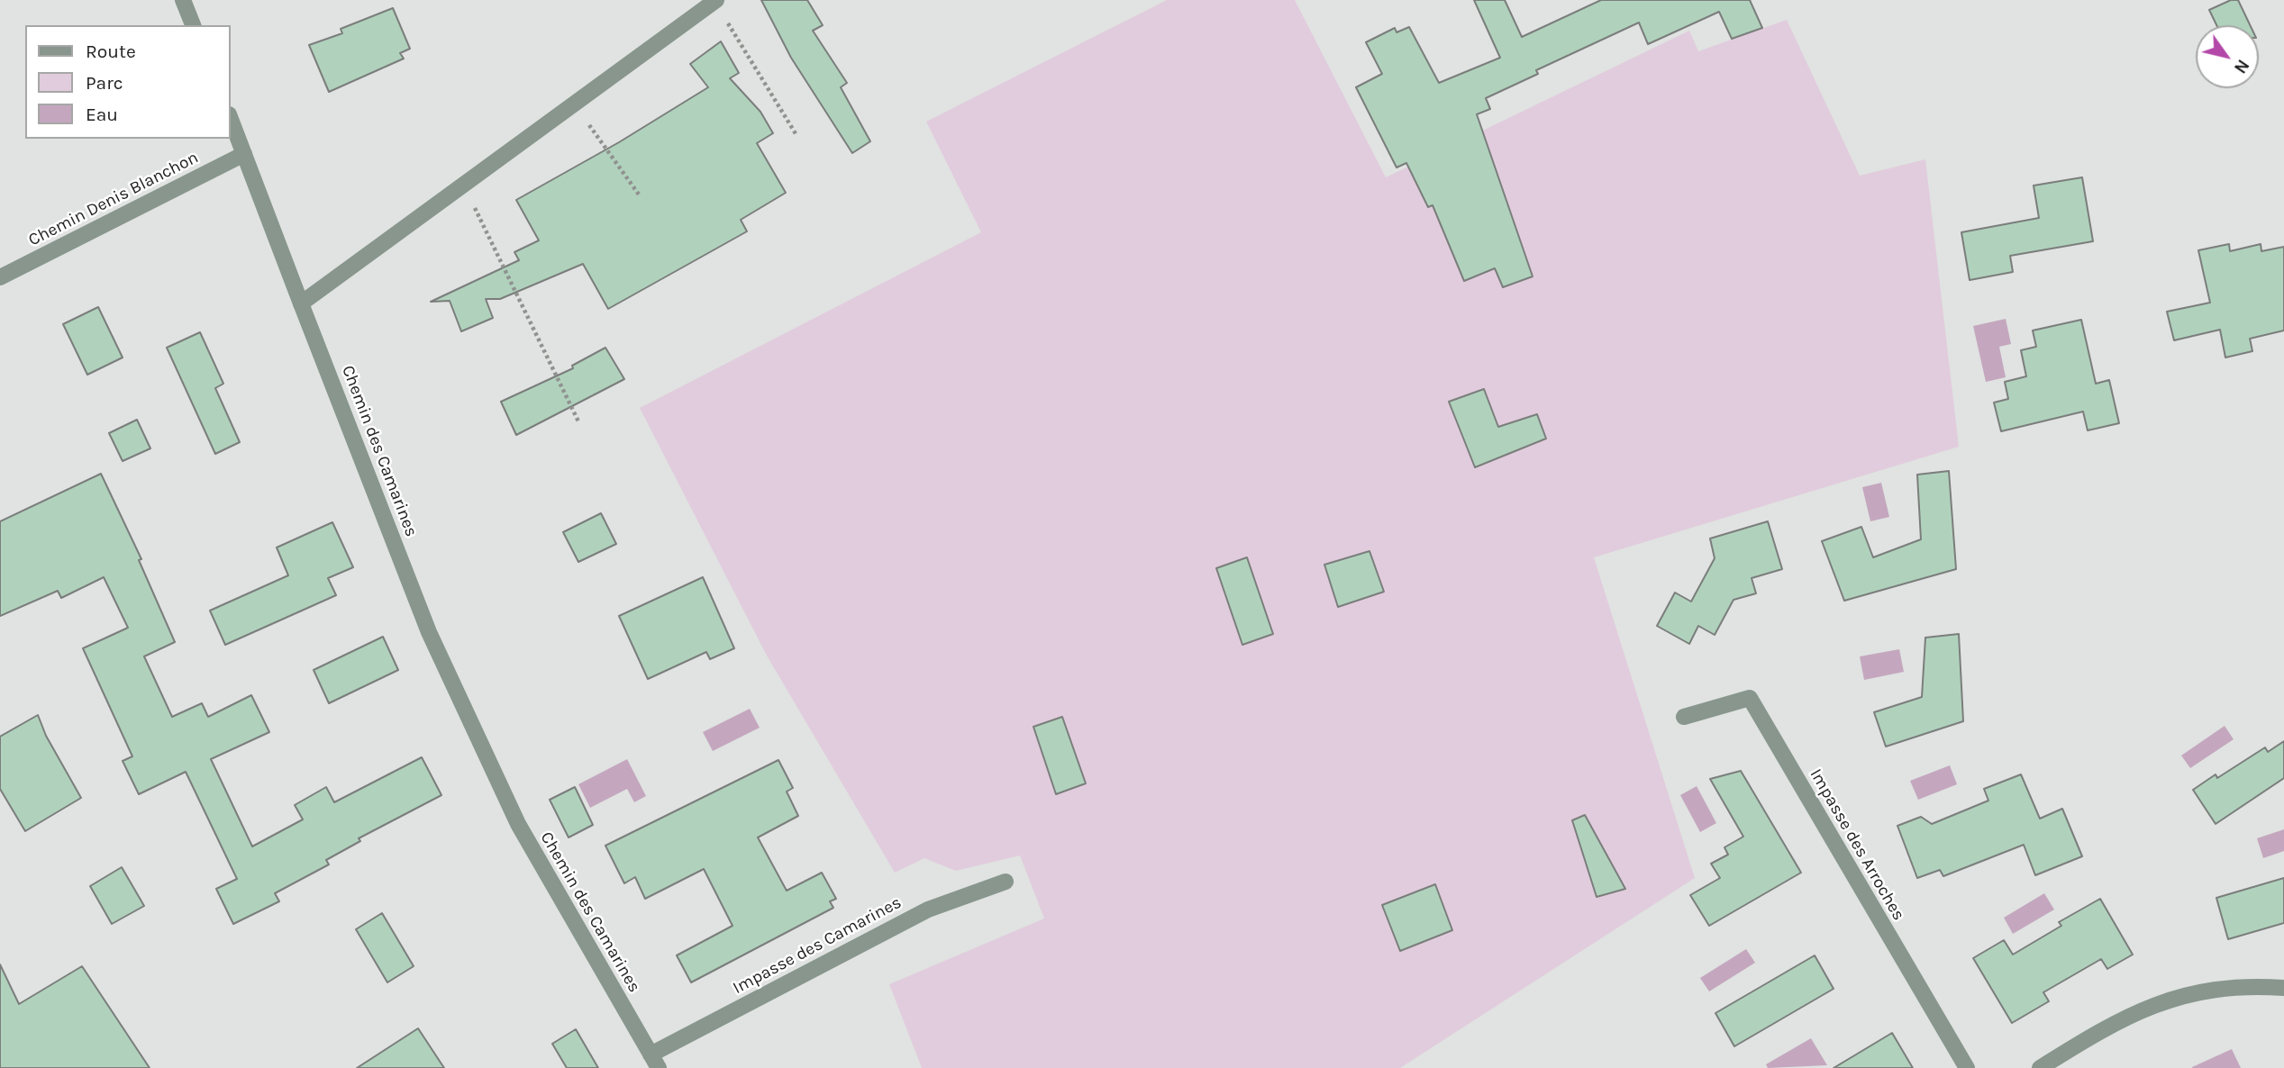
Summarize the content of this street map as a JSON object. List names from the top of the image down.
{
  "streets": {
    "street": [
      "Chemin Denis Blanchon",
      "Chemin des Camarines",
      "Impasse des Arroches",
      "Impasse des Camarines"
    ]
  },
  "crossings": [
    ["Chemin Denis Blanchon", "Chemin des Camarines"],
    ["Chemin des Camarines", "Impasse des Camarines"]
  ],
  "legend": ["Route", "Parc", "Eau"],
  "north": "bottom right"
}
